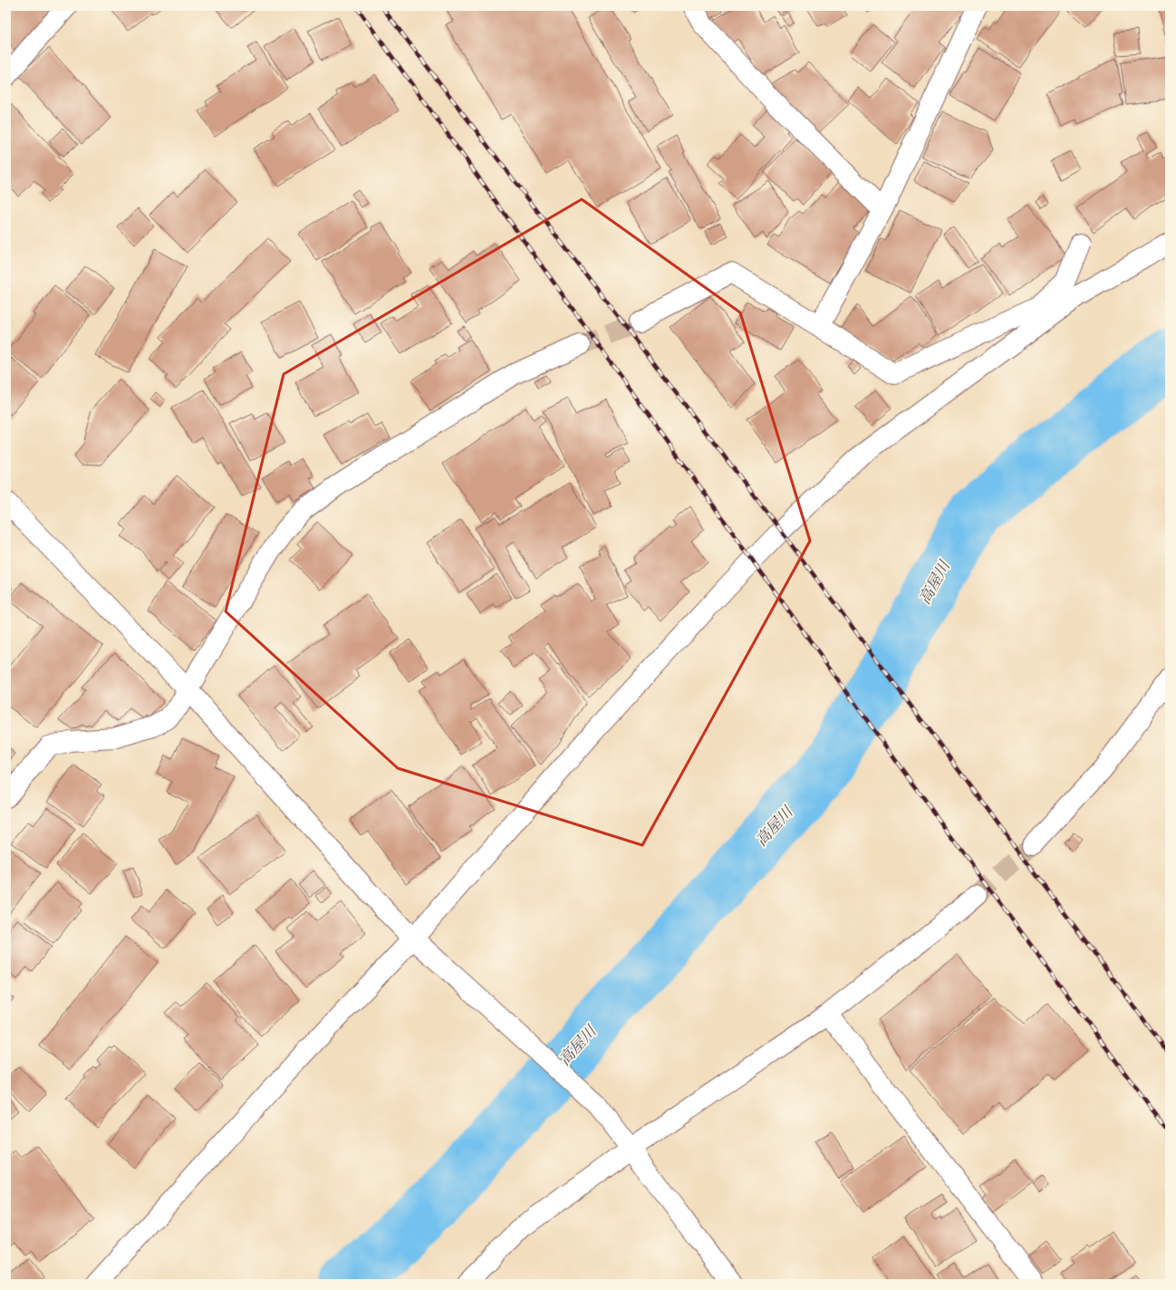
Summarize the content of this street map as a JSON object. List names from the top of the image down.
{
  "water": ["高屋川"]
}
